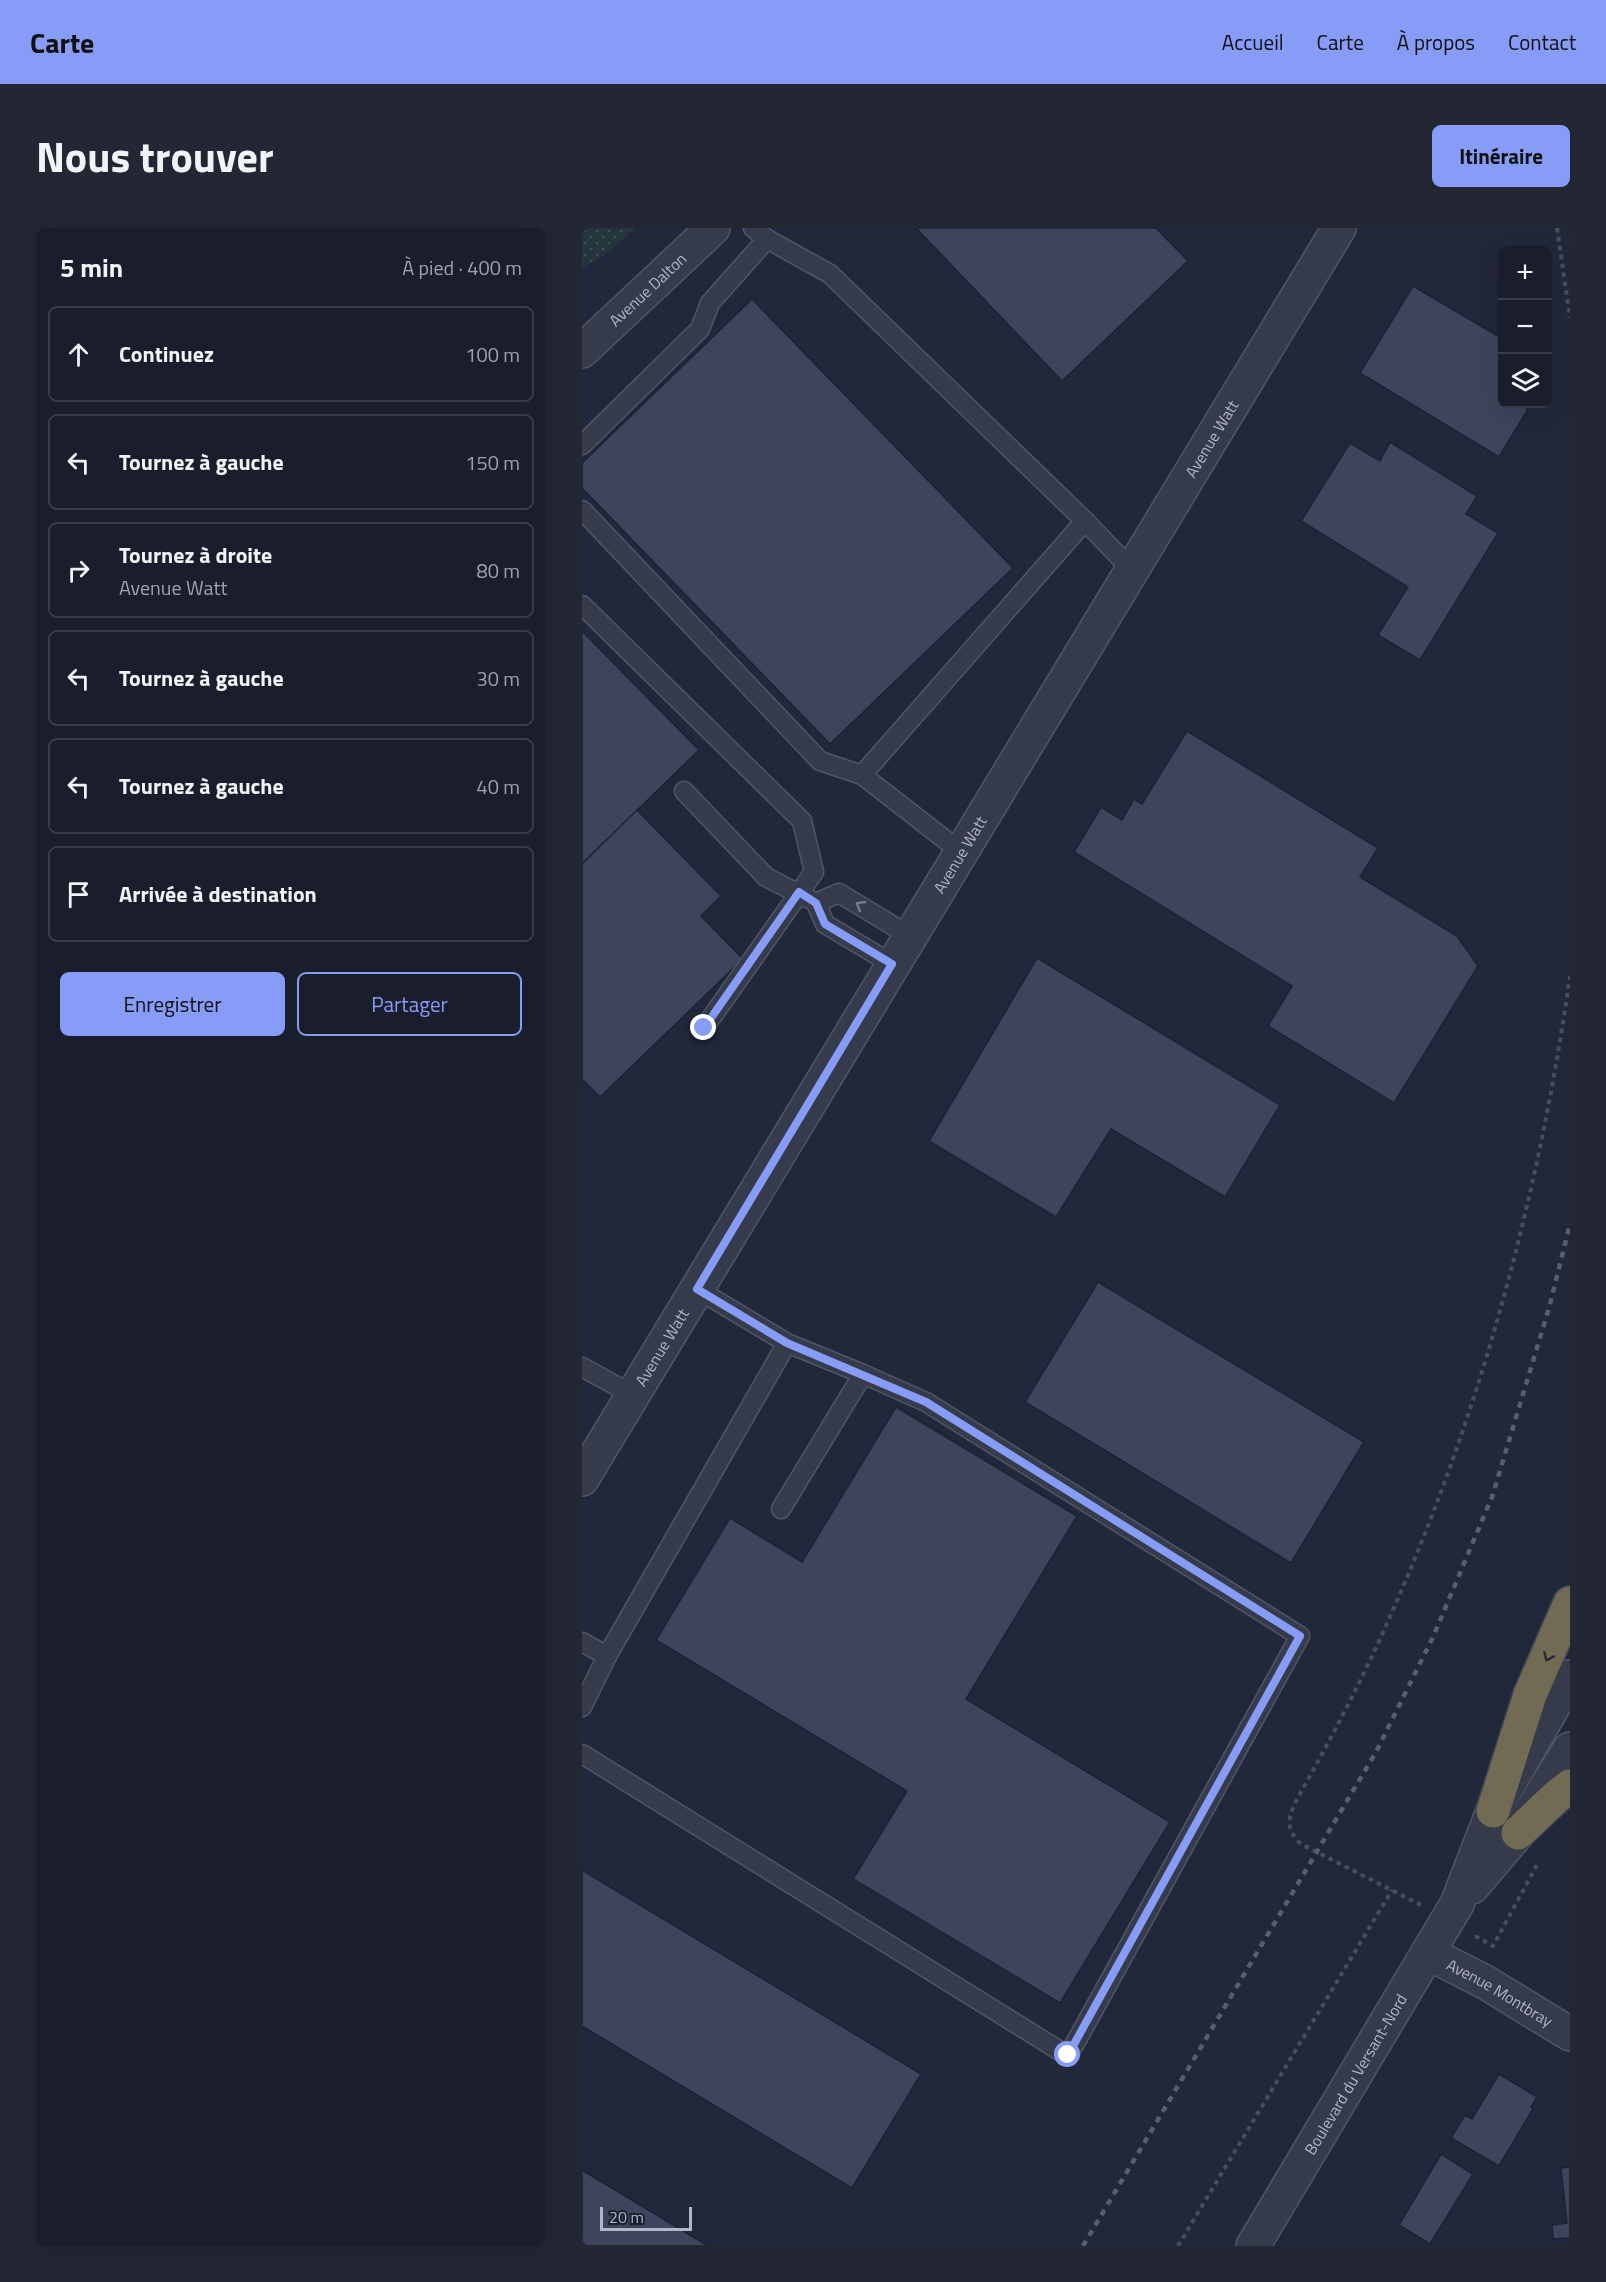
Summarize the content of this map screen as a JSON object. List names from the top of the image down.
{
  "streets": {
    "street": [
      "Avenue Dalton",
      "Avenue Watt",
      "Avenue Montbray",
      "Boulevard du Versant-Nord"
    ]
  },
  "crossings": [
    ["Avenue Montbray", "Boulevard du Versant-Nord"]
  ],
  "scale_bar": "20 m",
  "page": {
    "header": "Carte",
    "nav": [
      "Accueil",
      "Carte",
      "À propos",
      "Contact"
    ],
    "title": "Nous trouver",
    "buttons": [
      "Itinéraire",
      ["Enregistrer", "Partager"]
    ],
    "heading": ["5 min", "À pied · 400 m"],
    "map_buttons": ["+", "−"],
    "list": [
      ["Continuez", "100 m"],
      ["Tournez à gauche", "150 m"],
      ["Tournez à droite", "Avenue Watt", "80 m"],
      ["Tournez à gauche", "30 m"],
      ["Tournez à gauche", "40 m"],
      "Arrivée à destination"
    ],
    "scale": "20 m"
  }
}
